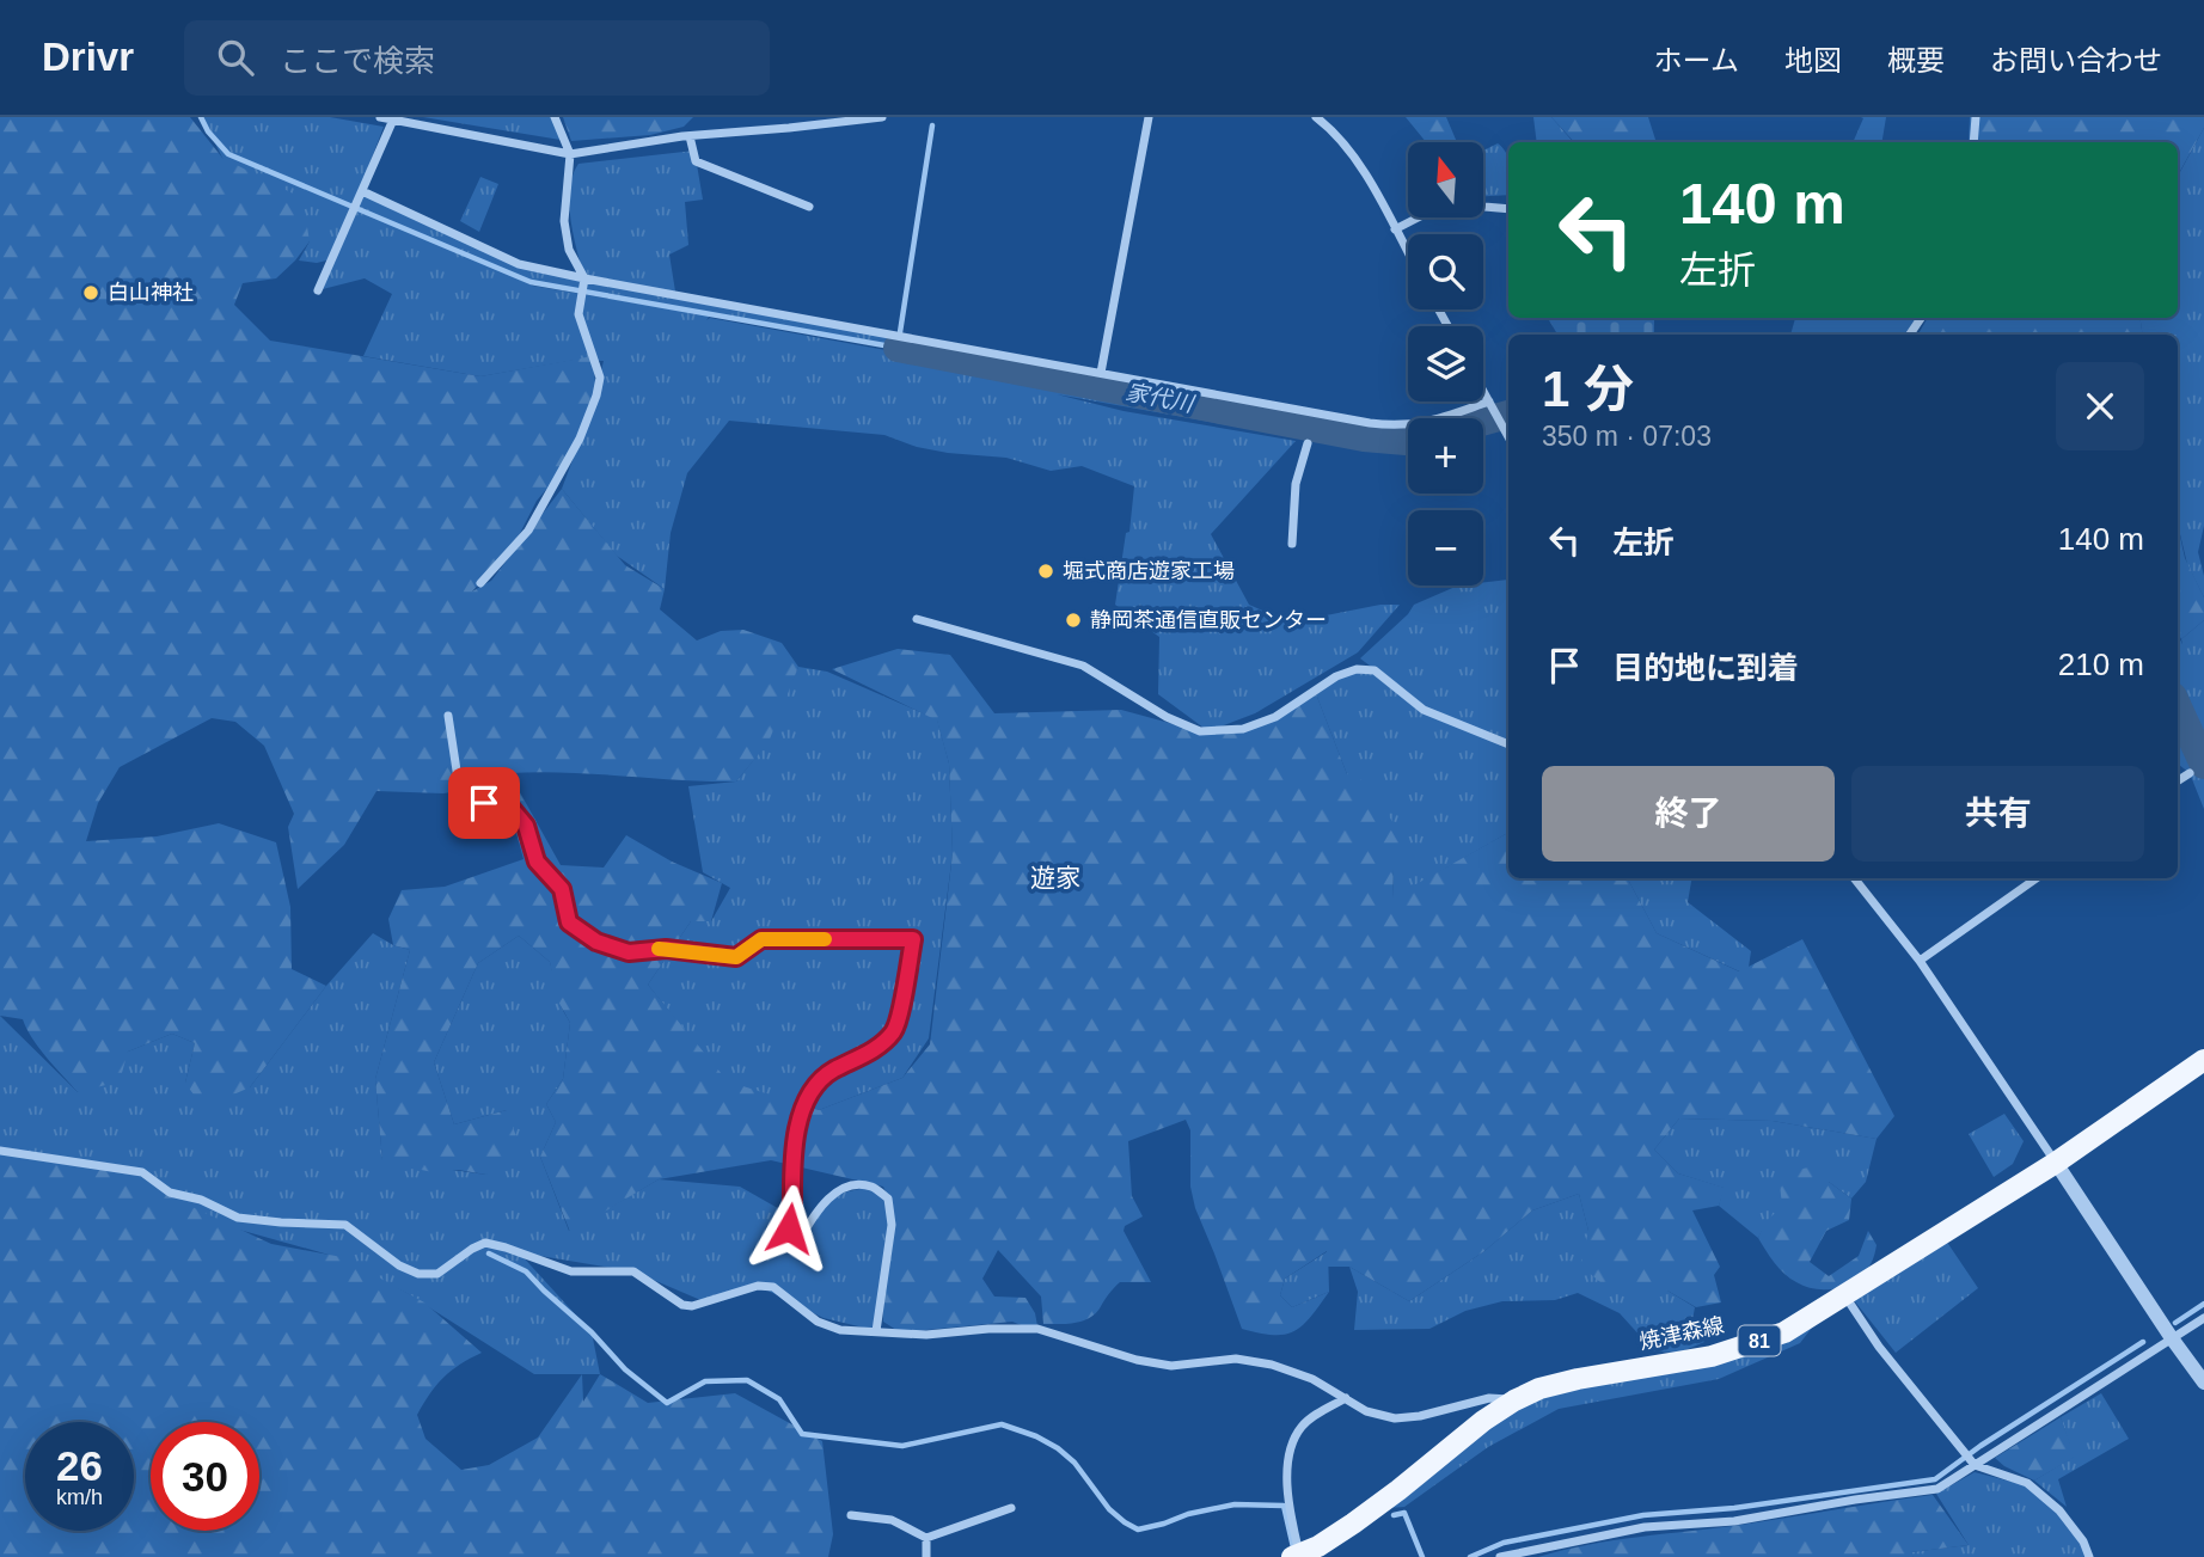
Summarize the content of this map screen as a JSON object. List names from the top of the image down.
{
  "streets": {
    "main road": ["焼津森線", "81"]
  },
  "districts": ["遊家"],
  "water": ["家代川"],
  "places": ["白山神社", "堀式商店遊家工場", "静岡茶通信直販センター"],
  "north": "top",
  "page": {
    "header": "Drivr",
    "search": "ここで検索",
    "nav": [
      "ホーム",
      "地図",
      "概要",
      "お問い合わせ"
    ],
    "map_buttons": ["+", "−"],
    "turn": ["140 m", "左折"],
    "heading": ["1 分", "350 m · 07:03"],
    "list": [
      {
        "name": "左折",
        "value": "140 m"
      },
      {
        "name": "目的地に到着",
        "value": "210 m"
      }
    ],
    "buttons": ["終了", "共有"],
    "speed": "26 km/h",
    "limit": "30"
  }
}
